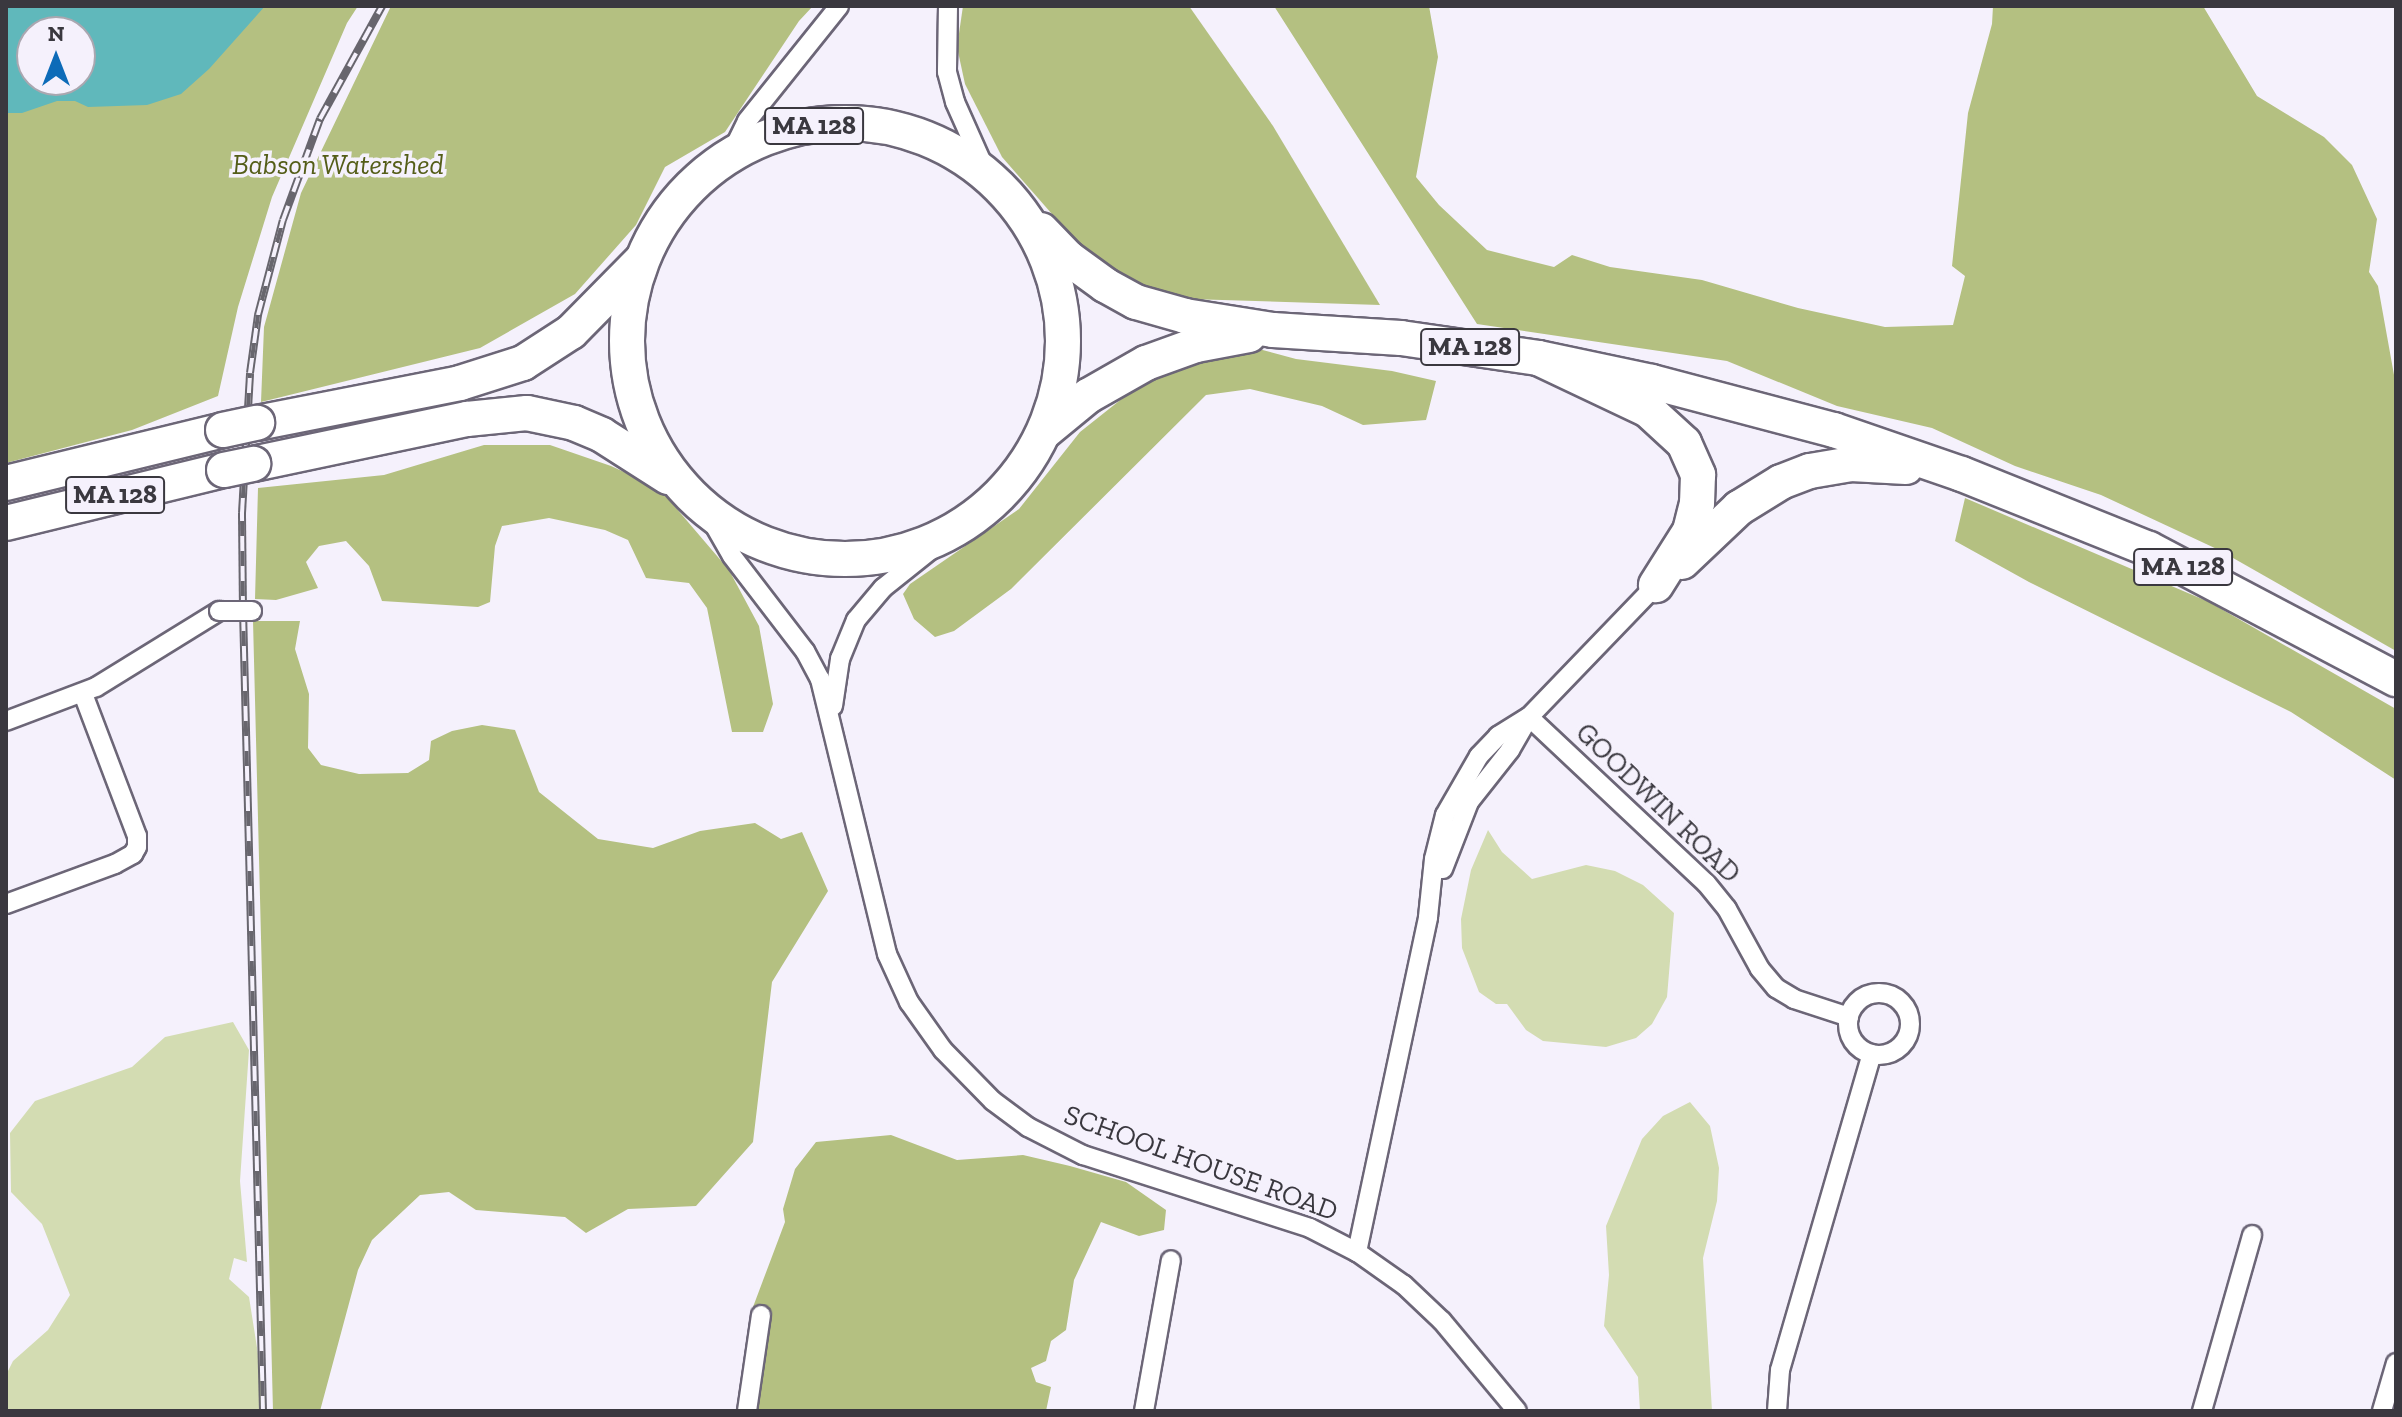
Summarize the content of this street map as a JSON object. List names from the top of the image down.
{
  "streets": {
    "highway": ["MA 128"],
    "street": ["GOODWIN ROAD", "SCHOOL HOUSE ROAD"]
  },
  "crossings": [
    ["MA 128", "SCHOOL HOUSE ROAD"]
  ],
  "parks": ["Babson Watershed"],
  "north": "top"
}
